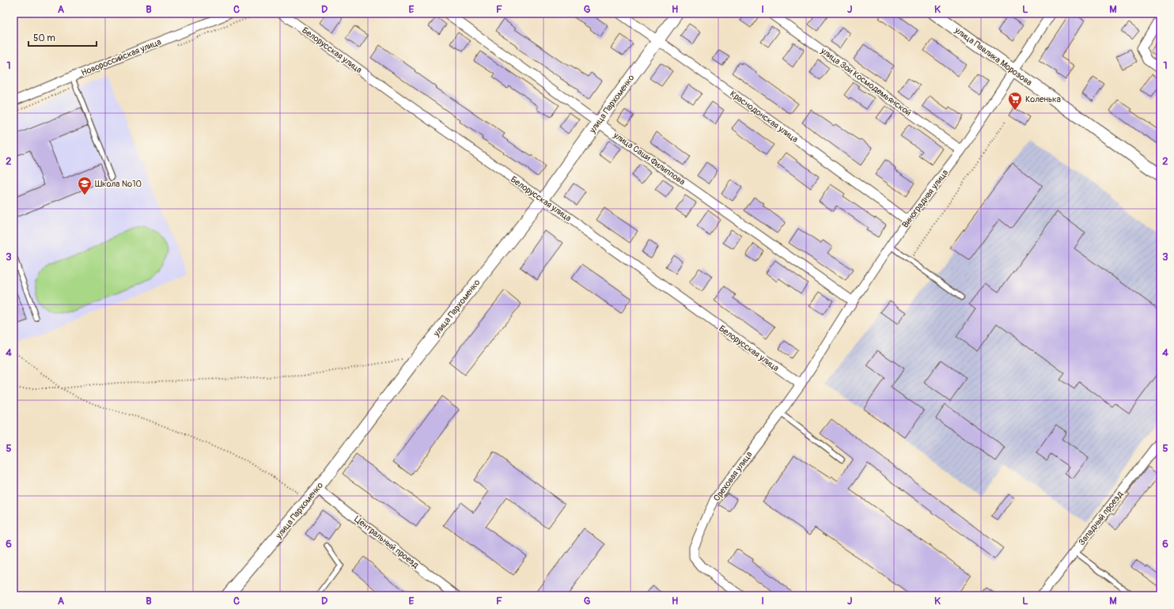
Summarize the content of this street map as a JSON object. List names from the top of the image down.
{
  "streets": {
    "street": [
      "Белорусская улица",
      "улица Павлика Морозова",
      "Новороссийская улица",
      "улица Зои Космодемьянской",
      "улица Пархоменко",
      "Краснодонская улица",
      "улица Саши Филиппова",
      "Виноградная улица",
      "Ореховая улица",
      "Западный проезд",
      "Центральный проезд"
    ]
  },
  "crossings": [
    ["Белорусская улица", "улица Пархоменко"],
    ["Белорусская улица", "Виноградная улица"],
    ["Белорусская улица", "Ореховая улица"],
    ["улица Павлика Морозова", "Виноградная улица"],
    ["улица Зои Космодемьянской", "Виноградная улица"],
    ["улица Пархоменко", "Краснодонская улица"],
    ["улица Пархоменко", "улица Саши Филиппова"],
    ["улица Пархоменко", "Центральный проезд"],
    ["Краснодонская улица", "Виноградная улица"],
    ["улица Саши Филиппова", "Виноградная улица"],
    ["Виноградная улица", "Ореховая улица"]
  ],
  "places": {
    "supermarket": ["Коленька"],
    "school or university": ["Школа №10"]
  },
  "scale_bar": "50 m",
  "grid": {
    "columns": [
      "A",
      "B",
      "C",
      "D",
      "E",
      "F",
      "G",
      "H",
      "I",
      "J",
      "K",
      "L",
      "M"
    ],
    "rows": [
      "1",
      "2",
      "3",
      "4",
      "5",
      "6"
    ]
  }
}
